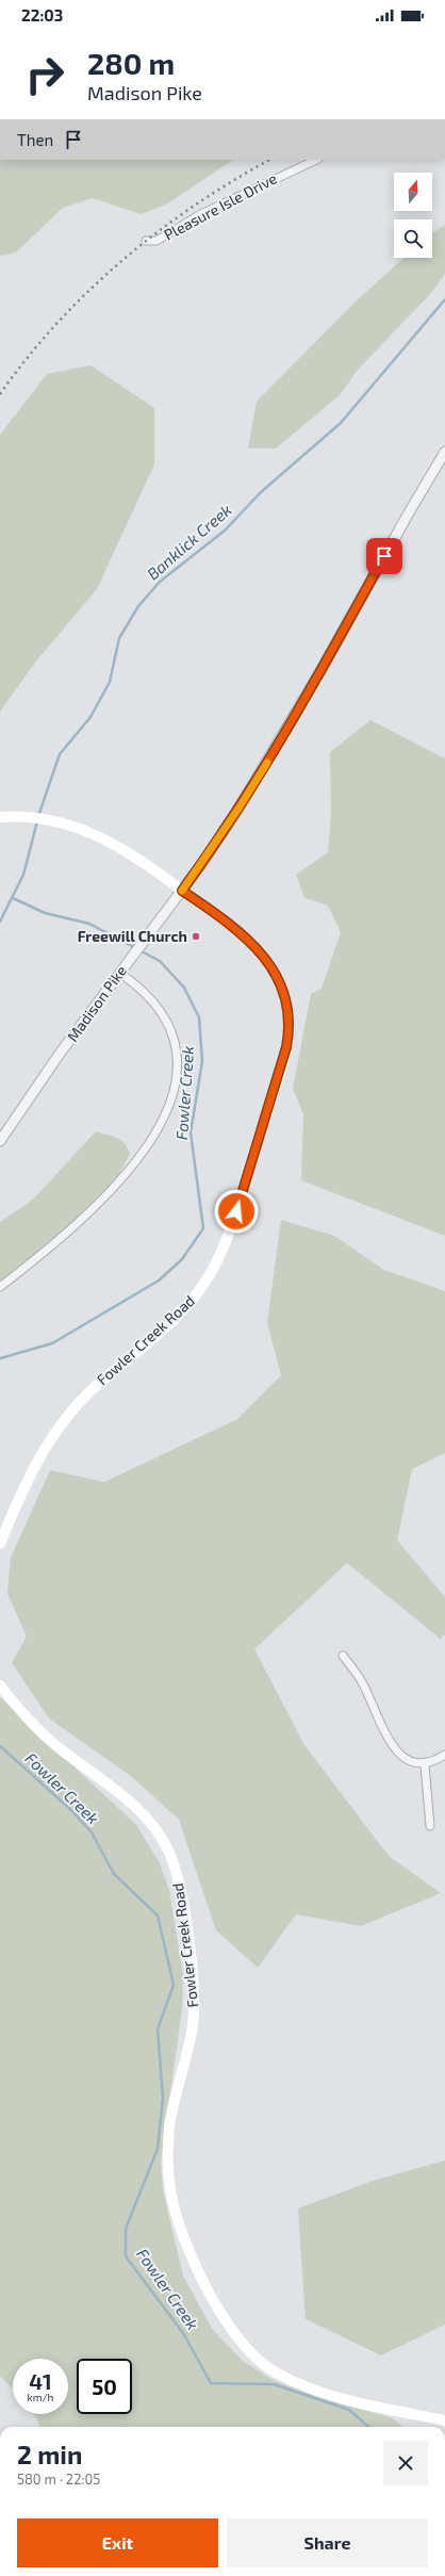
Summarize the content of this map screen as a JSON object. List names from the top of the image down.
{
  "streets": {
    "main road": ["Fowler Creek Road"],
    "street": ["Pleasure Isle Drive", "Madison Pike"]
  },
  "crossings": [
    ["Madison Pike", "Fowler Creek Road"]
  ],
  "water": ["Banklick Creek", "Fowler Creek"],
  "places": ["Freewill Church"],
  "north": "top",
  "page": {
    "status": "22:03",
    "turn": ["280 m", "Madison Pike"],
    "then": "Then",
    "speed": "41 km/h",
    "limit": "50",
    "heading": ["2 min", "580 m · 22:05"],
    "buttons": ["Exit", "Share"]
  }
}
